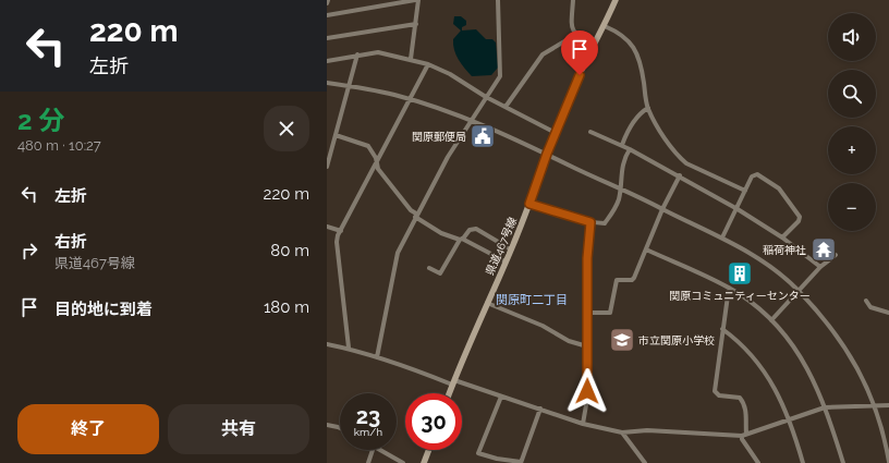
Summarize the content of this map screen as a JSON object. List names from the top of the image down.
{
  "streets": {
    "main road": ["県道467号線"]
  },
  "districts": ["関原町二丁目"],
  "places": {
    "public building": ["関原郵便局"],
    "temple": ["稲荷神社"],
    "building": ["関原コミュニティーセンター"],
    "school or university": ["市立関原小学校"]
  },
  "page": {
    "turn": ["220 m", "左折"],
    "map_buttons": ["+", "−"],
    "heading": ["2 分", "480 m · 10:27"],
    "list": [
      {
        "name": "左折",
        "value": "220 m"
      },
      {
        "name": "右折",
        "note": "県道467号線",
        "value": "80 m"
      },
      {
        "name": "目的地に到着",
        "value": "180 m"
      }
    ],
    "speed": "23 km/h",
    "limit": "30",
    "buttons": ["終了", "共有"]
  }
}
